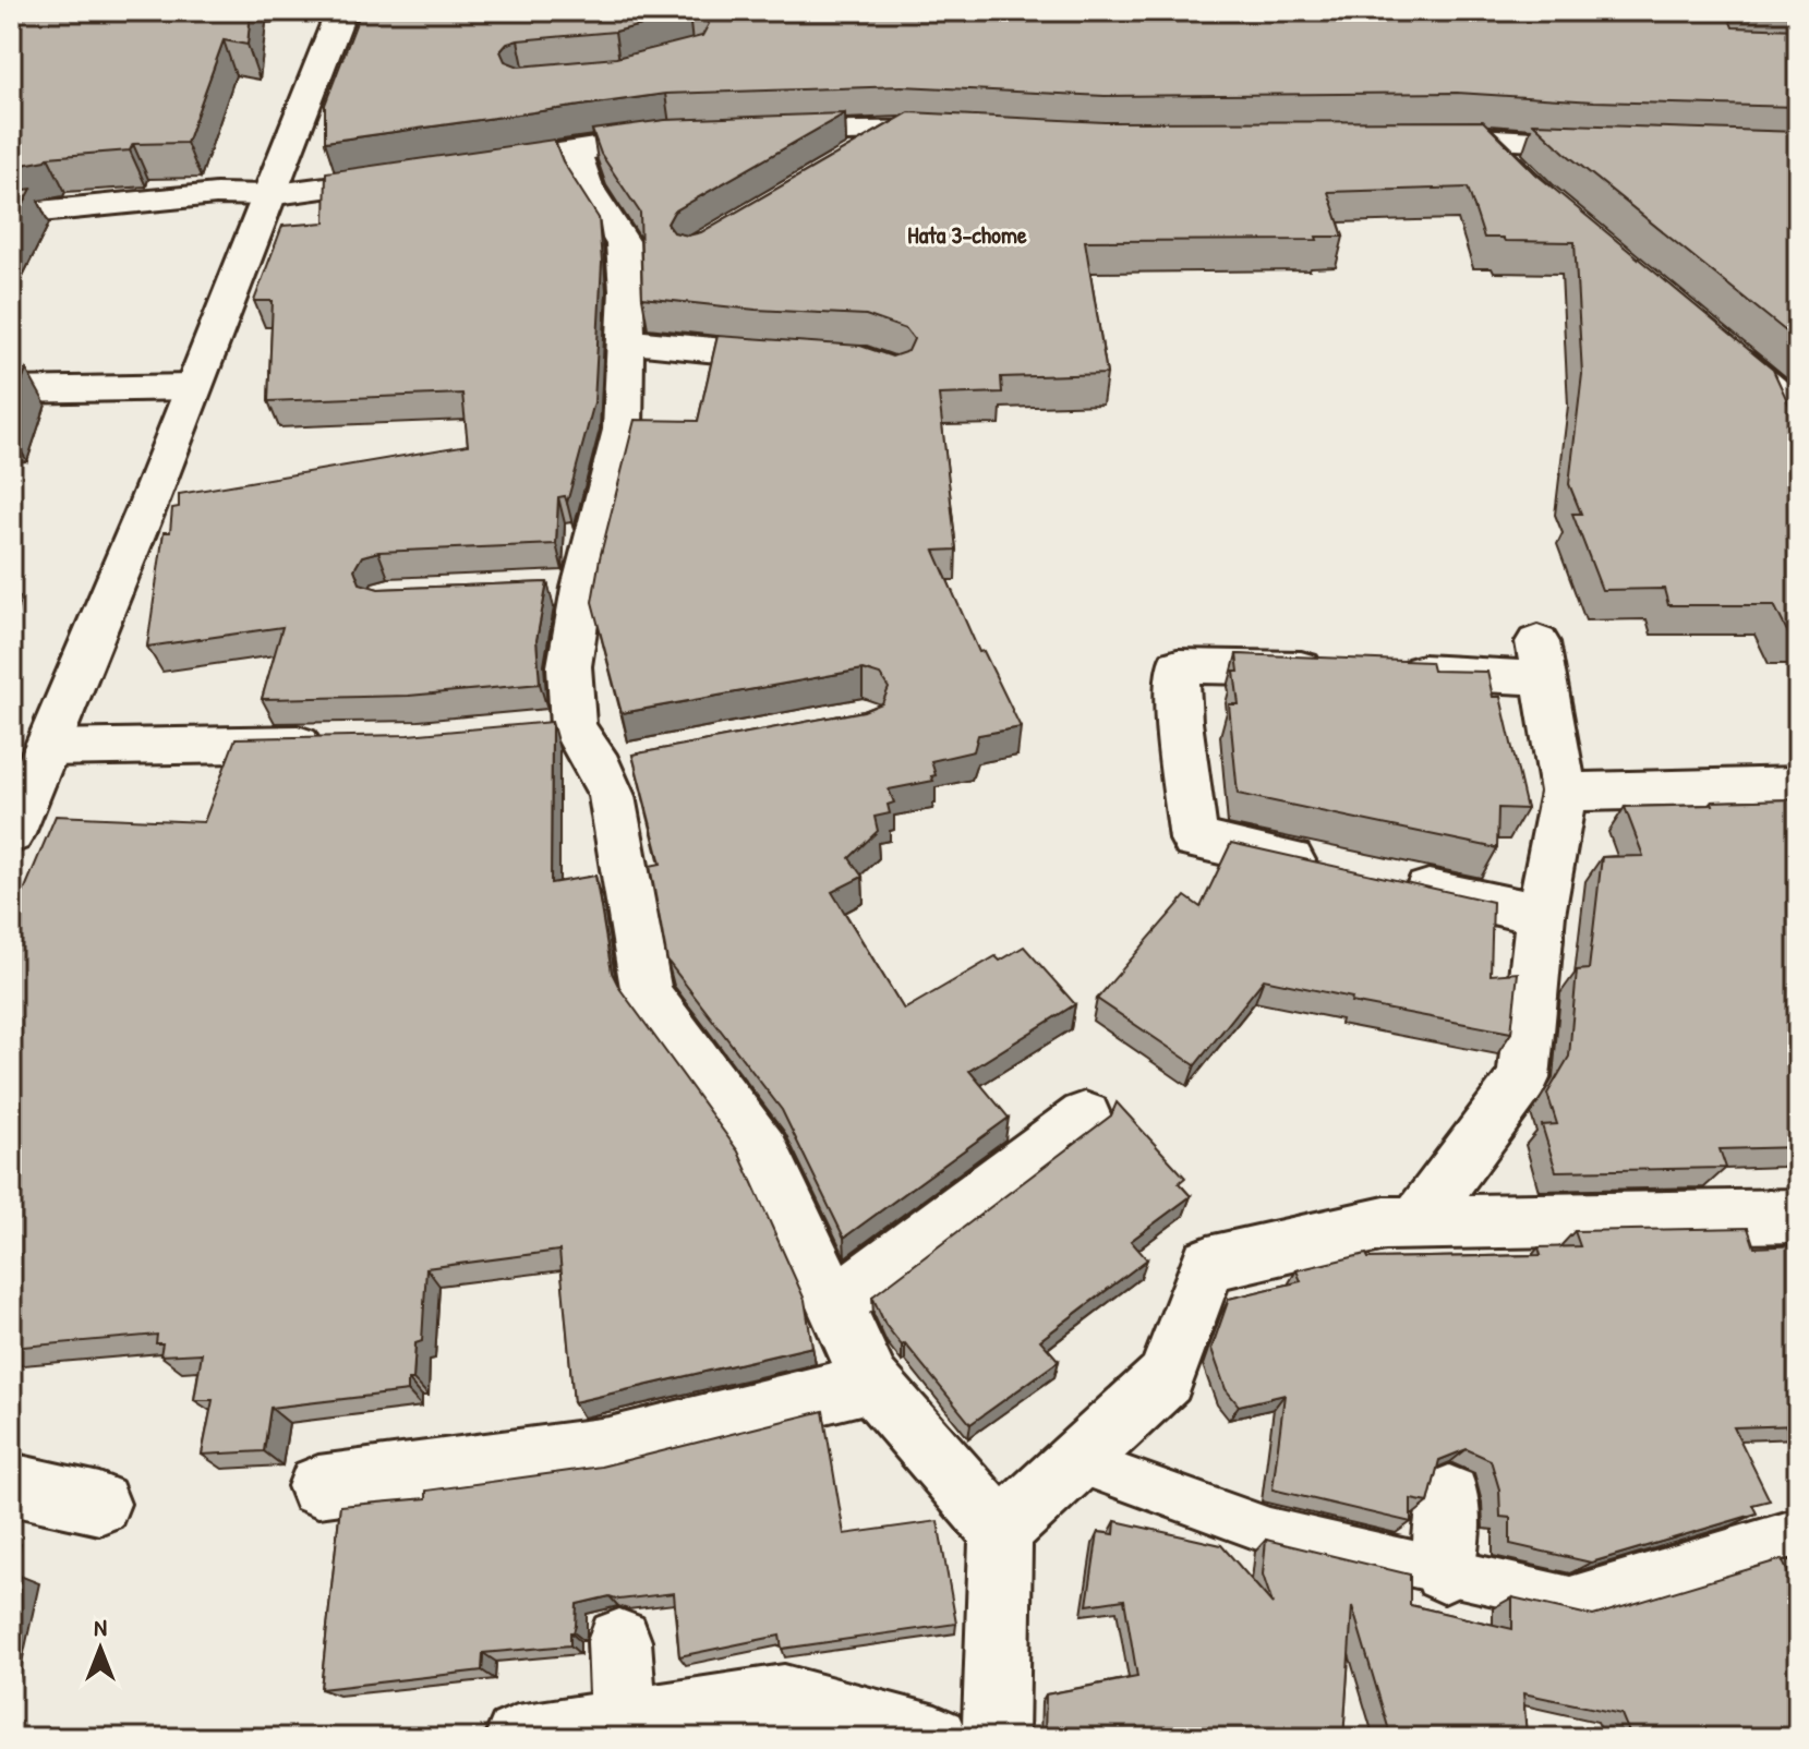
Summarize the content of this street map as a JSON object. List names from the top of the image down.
{
  "districts": ["Hata 3-chome"],
  "north": "top"
}
